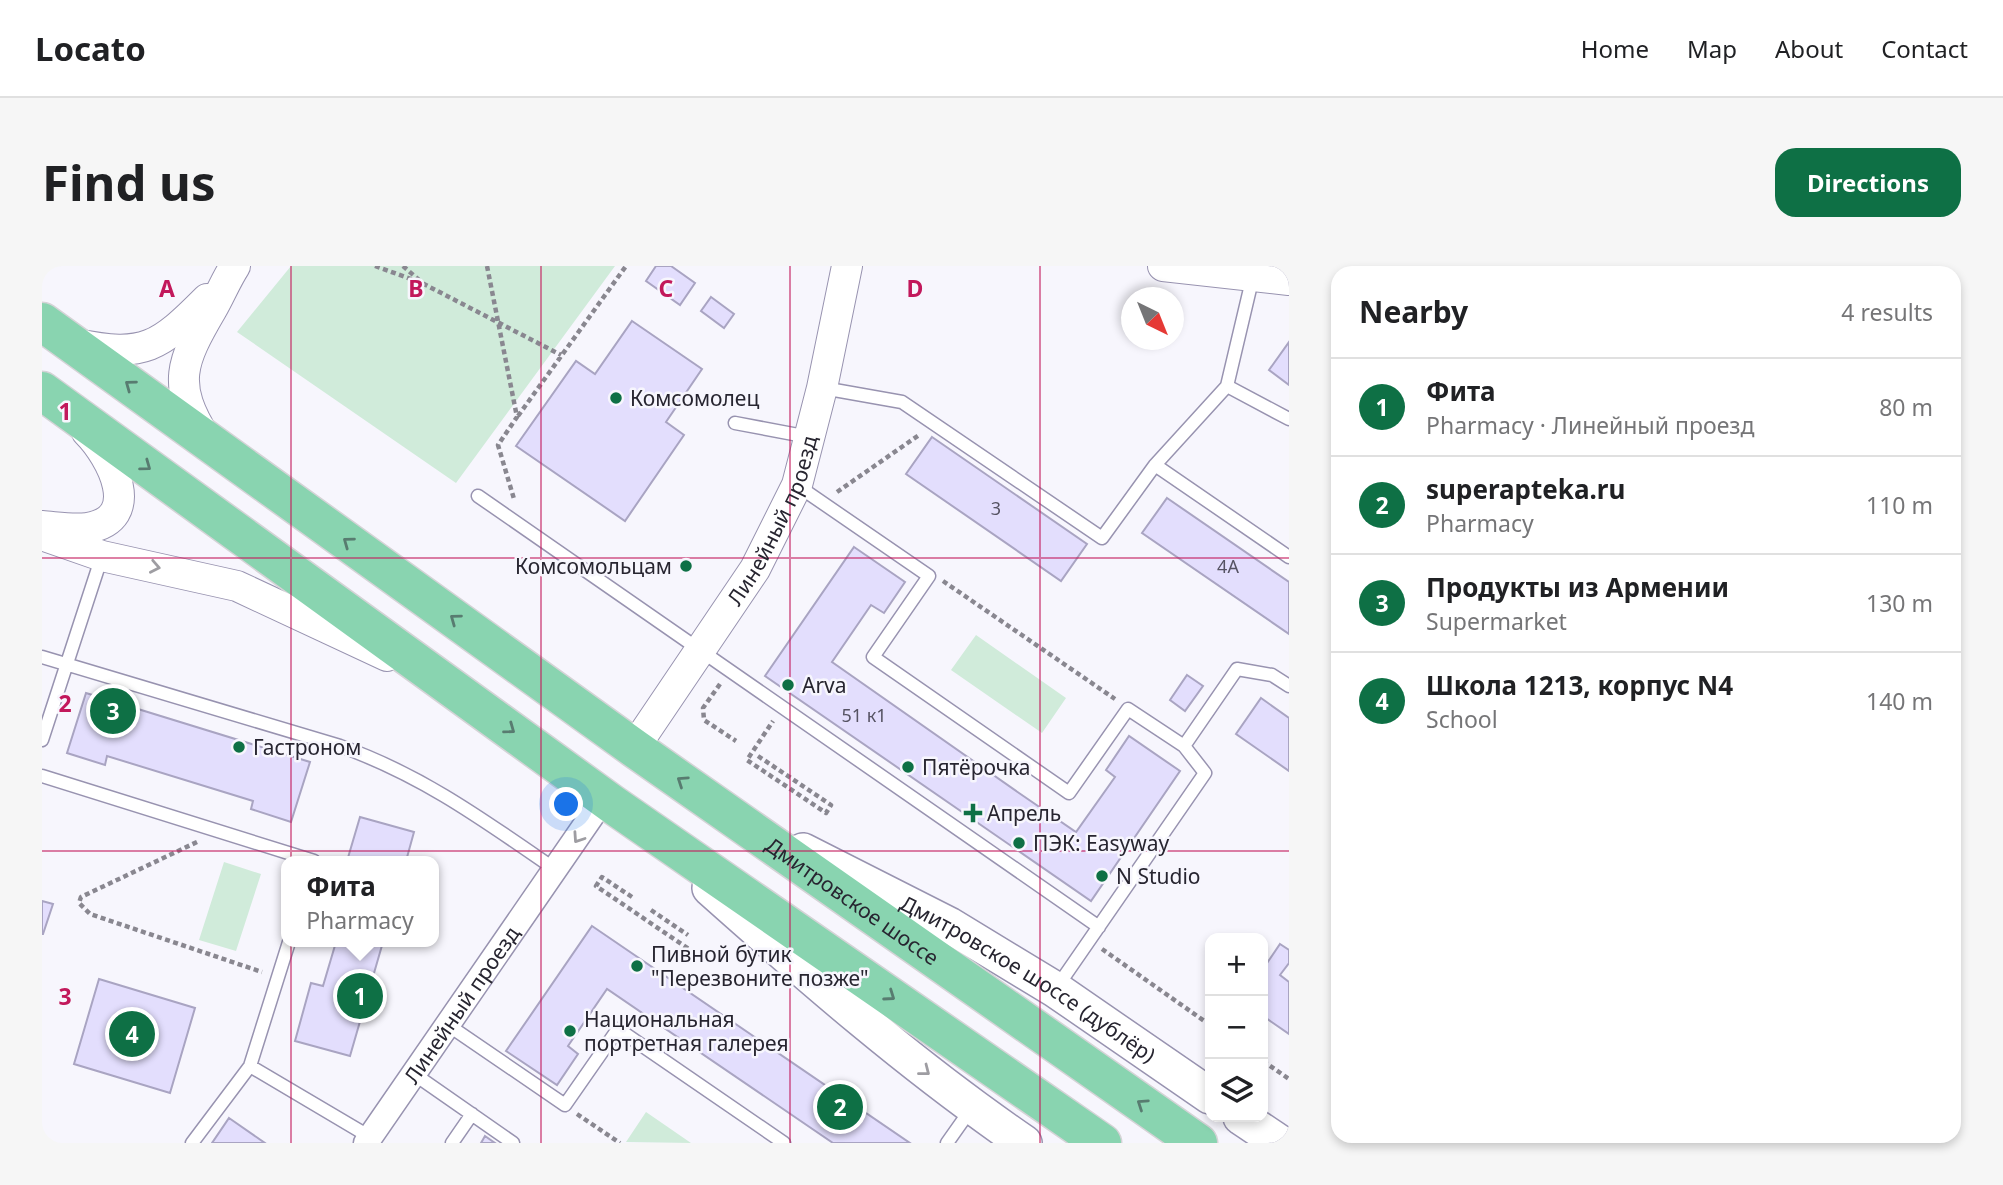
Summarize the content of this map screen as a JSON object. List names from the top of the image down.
{
  "streets": {
    "main road": ["Дмитровское шоссе", "Дмитровское шоссе (дублёр)"],
    "street": ["Линейный проезд"]
  },
  "crossings": [
    ["Линейный проезд", "Дмитровское шоссе"],
    ["Дмитровское шоссе", "Дмитровское шоссе (дублёр)"]
  ],
  "places": {
    "other": [
      "Комсомолец",
      "Комсомольцам",
      "Arva",
      "Гастроном",
      "Пятёрочка",
      "ПЭК: Easyway",
      "N Studio",
      "Пивной бутик \"Перезвоните позже\"",
      "Национальная портретная галерея"
    ],
    "health": ["Апрель"]
  },
  "house_numbers": ["3", "4А", "51 к1"],
  "north": "bottom right",
  "page": {
    "header": "Locato",
    "nav": [
      "Home",
      "Map",
      "About",
      "Contact"
    ],
    "buttons": "Directions",
    "title": "Find us",
    "heading": ["Nearby", "4 results"],
    "list": [
      {
        "mark": "1",
        "name": "Фита",
        "note": "Pharmacy · Линейный проезд",
        "value": "80 m"
      },
      {
        "mark": "2",
        "name": "superapteka.ru",
        "note": "Pharmacy",
        "value": "110 m"
      },
      {
        "mark": "3",
        "name": "Продукты из Армении",
        "note": "Supermarket",
        "value": "130 m"
      },
      {
        "mark": "4",
        "name": "Школа 1213, корпус N4",
        "note": "School",
        "value": "140 m"
      }
    ],
    "pins": [
      "3",
      "1",
      "4",
      "2"
    ],
    "popup": ["Фита", "Pharmacy"],
    "map_buttons": ["+", "−"]
  },
  "grid": {
    "columns": [
      "A",
      "B",
      "C",
      "D"
    ],
    "rows": ["1", "2", "3"]
  }
}
